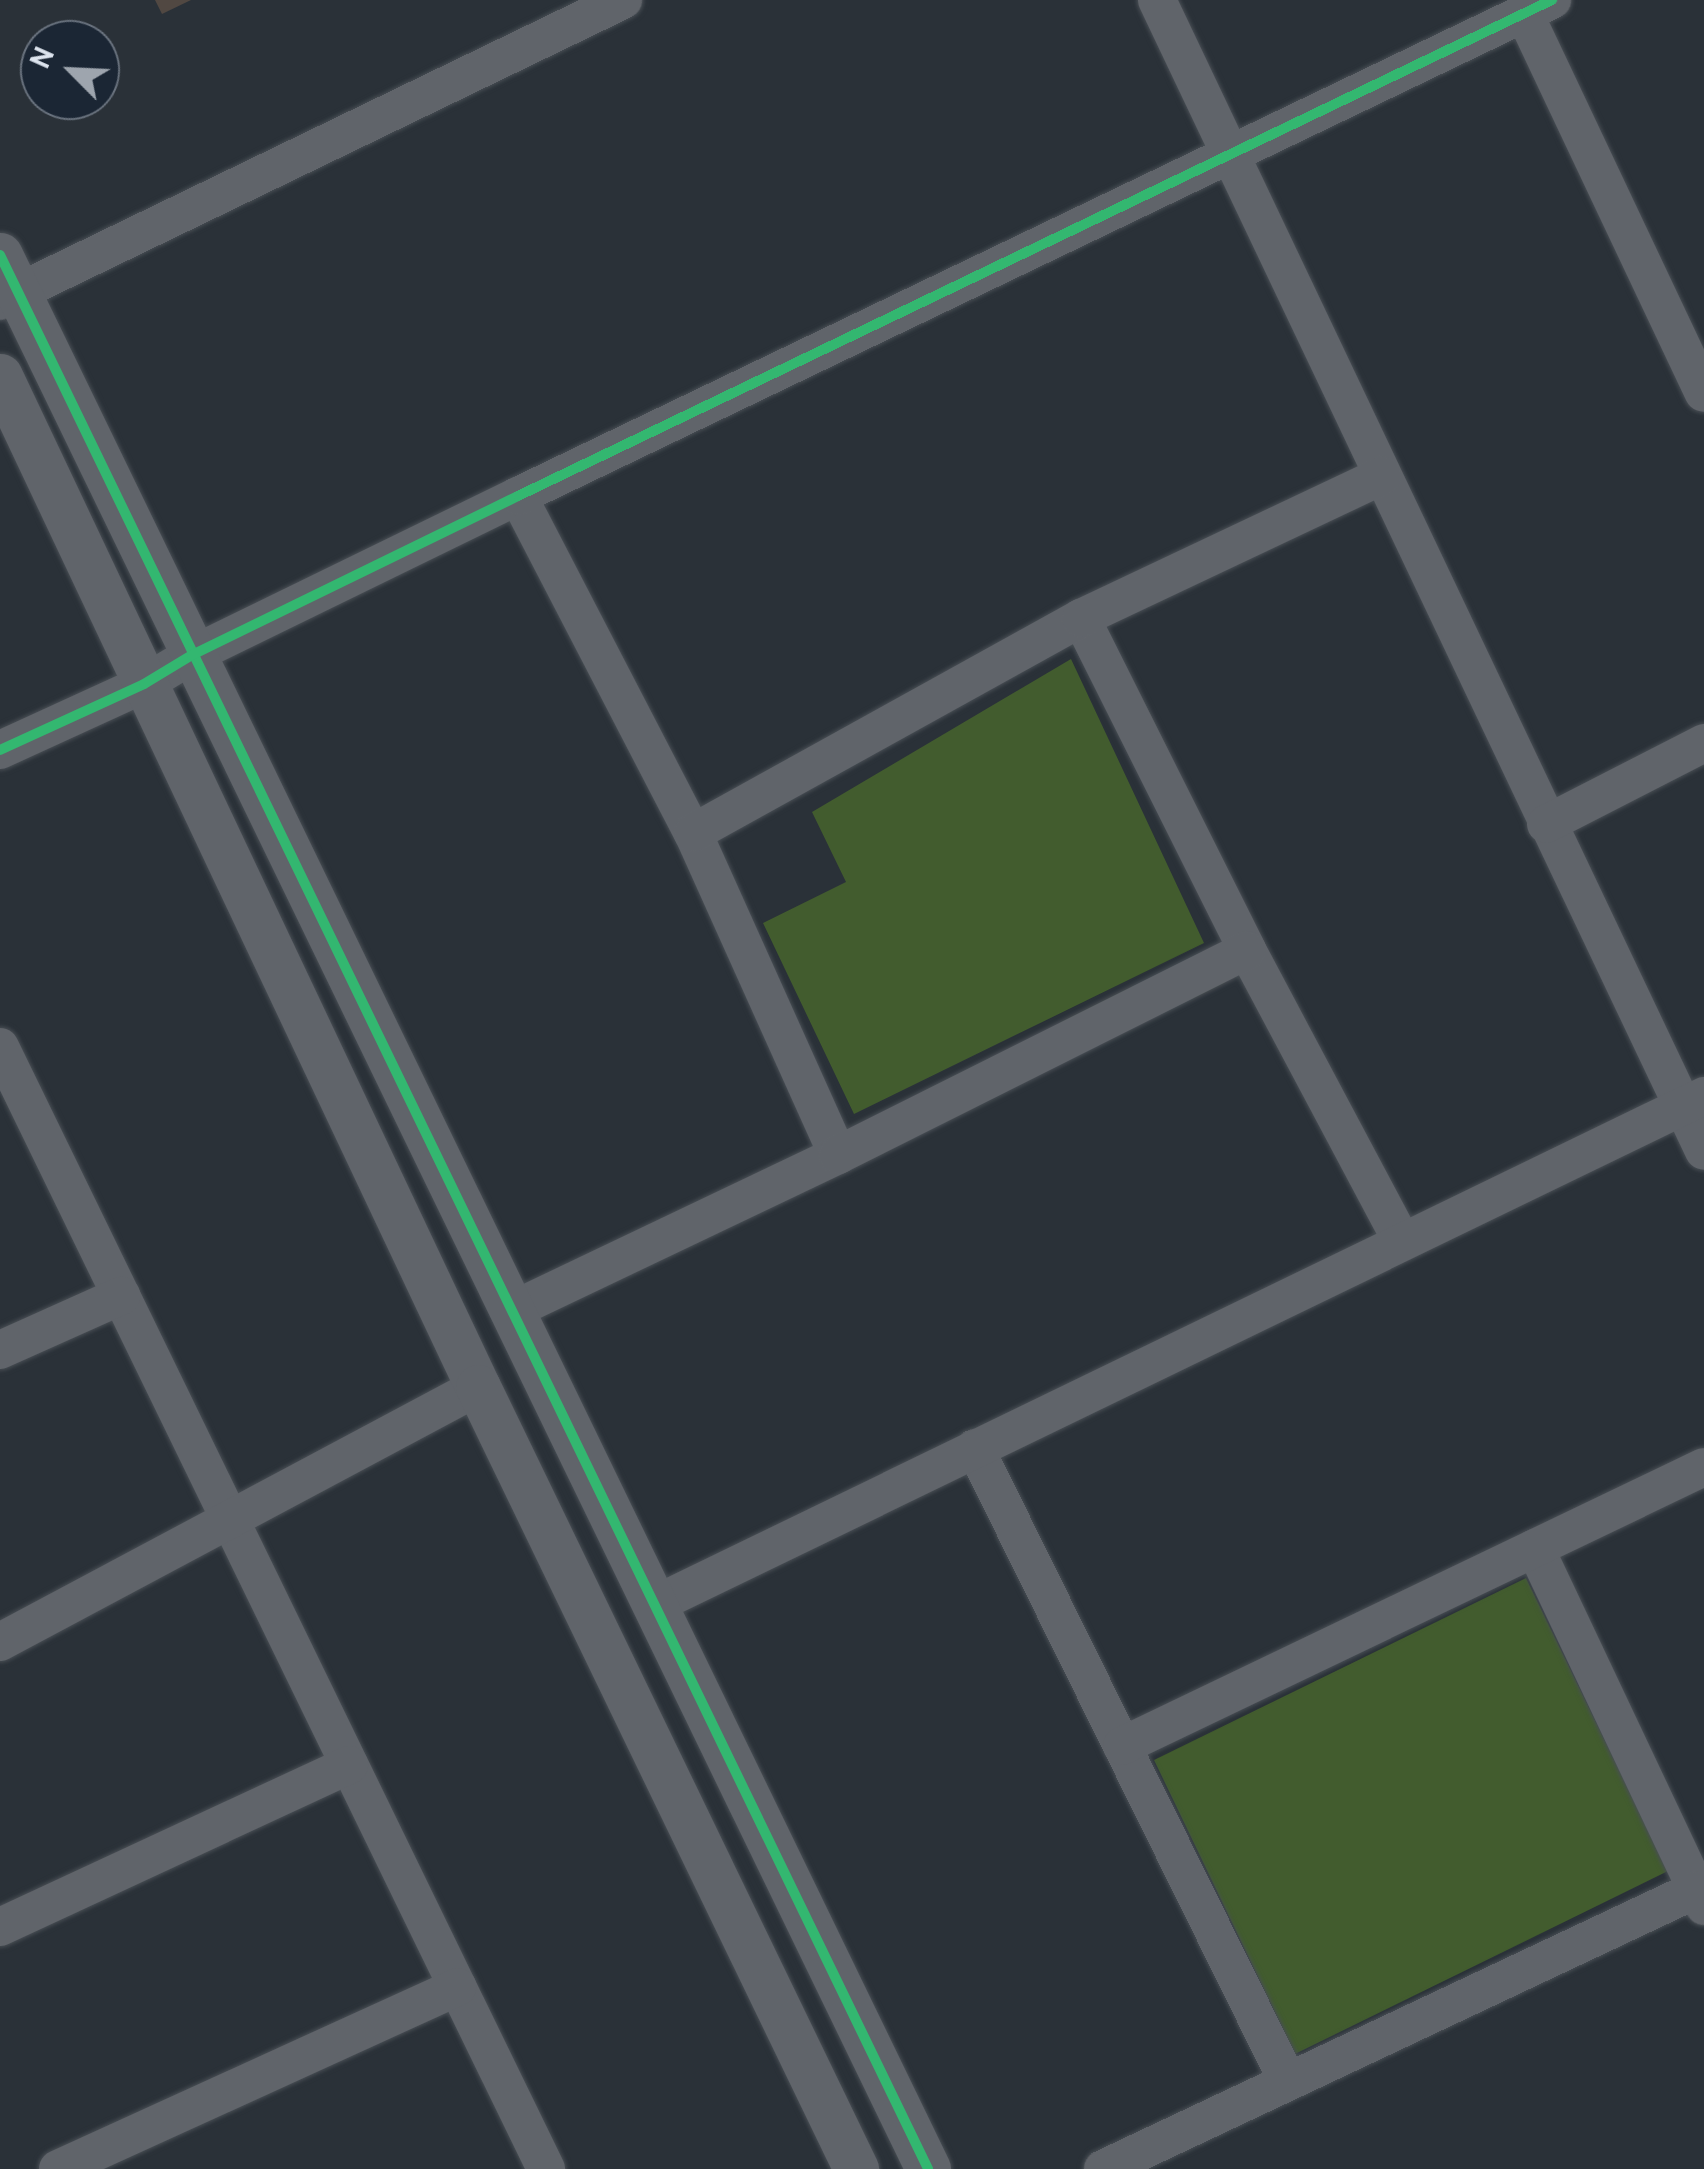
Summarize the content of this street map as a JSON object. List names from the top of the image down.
{
  "north": "top left"
}
